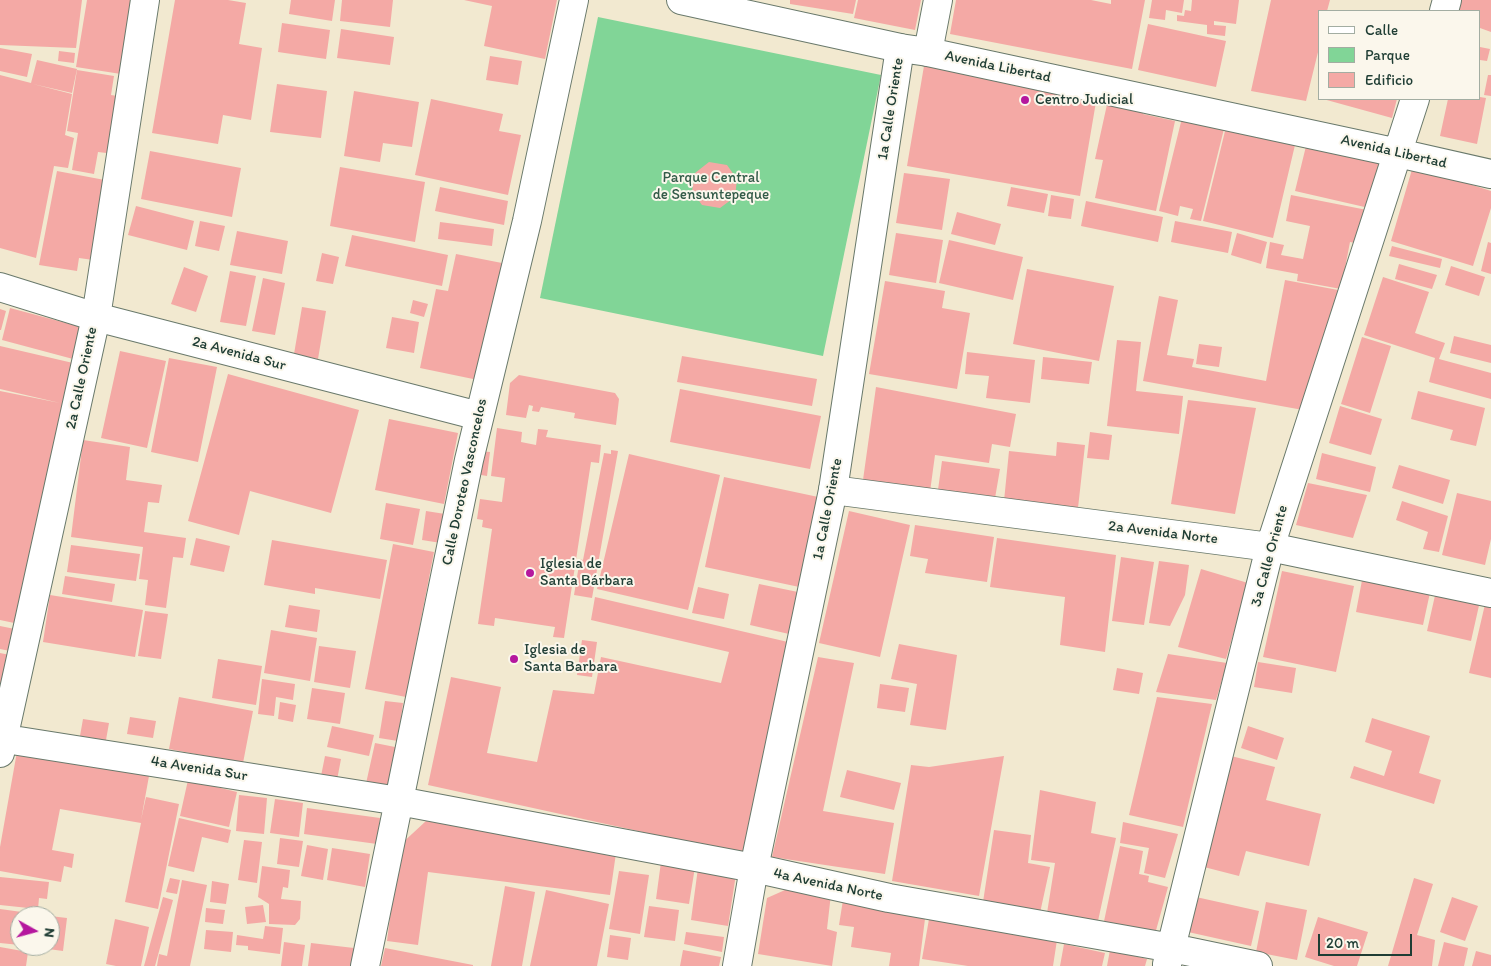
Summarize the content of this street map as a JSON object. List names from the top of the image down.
{
  "streets": {
    "street": [
      "Avenida Libertad",
      "1a Calle Oriente",
      "2a Avenida Sur",
      "2a Calle Oriente",
      "Calle Doroteo Vasconcelos",
      "2a Avenida Norte",
      "3a Calle Oriente",
      "4a Avenida Sur",
      "4a Avenida Norte"
    ]
  },
  "crossings": [
    ["Avenida Libertad", "1a Calle Oriente"],
    ["Avenida Libertad", "3a Calle Oriente"],
    ["1a Calle Oriente", "2a Avenida Norte"],
    ["1a Calle Oriente", "4a Avenida Norte"],
    ["2a Avenida Sur", "2a Calle Oriente"],
    ["2a Avenida Sur", "Calle Doroteo Vasconcelos"],
    ["2a Calle Oriente", "4a Avenida Sur"],
    ["Calle Doroteo Vasconcelos", "4a Avenida Sur"],
    ["Calle Doroteo Vasconcelos", "4a Avenida Norte"],
    ["2a Avenida Norte", "3a Calle Oriente"],
    ["3a Calle Oriente", "4a Avenida Norte"],
    ["4a Avenida Sur", "4a Avenida Norte"]
  ],
  "parks": ["Parque Central de Sensuntepeque"],
  "places": ["Centro Judicial", "Iglesia de Santa Bárbara", "Iglesia de Santa Barbara"],
  "legend": ["Calle", "Parque", "Edificio"],
  "scale_bar": "20 m",
  "north": "right"
}
